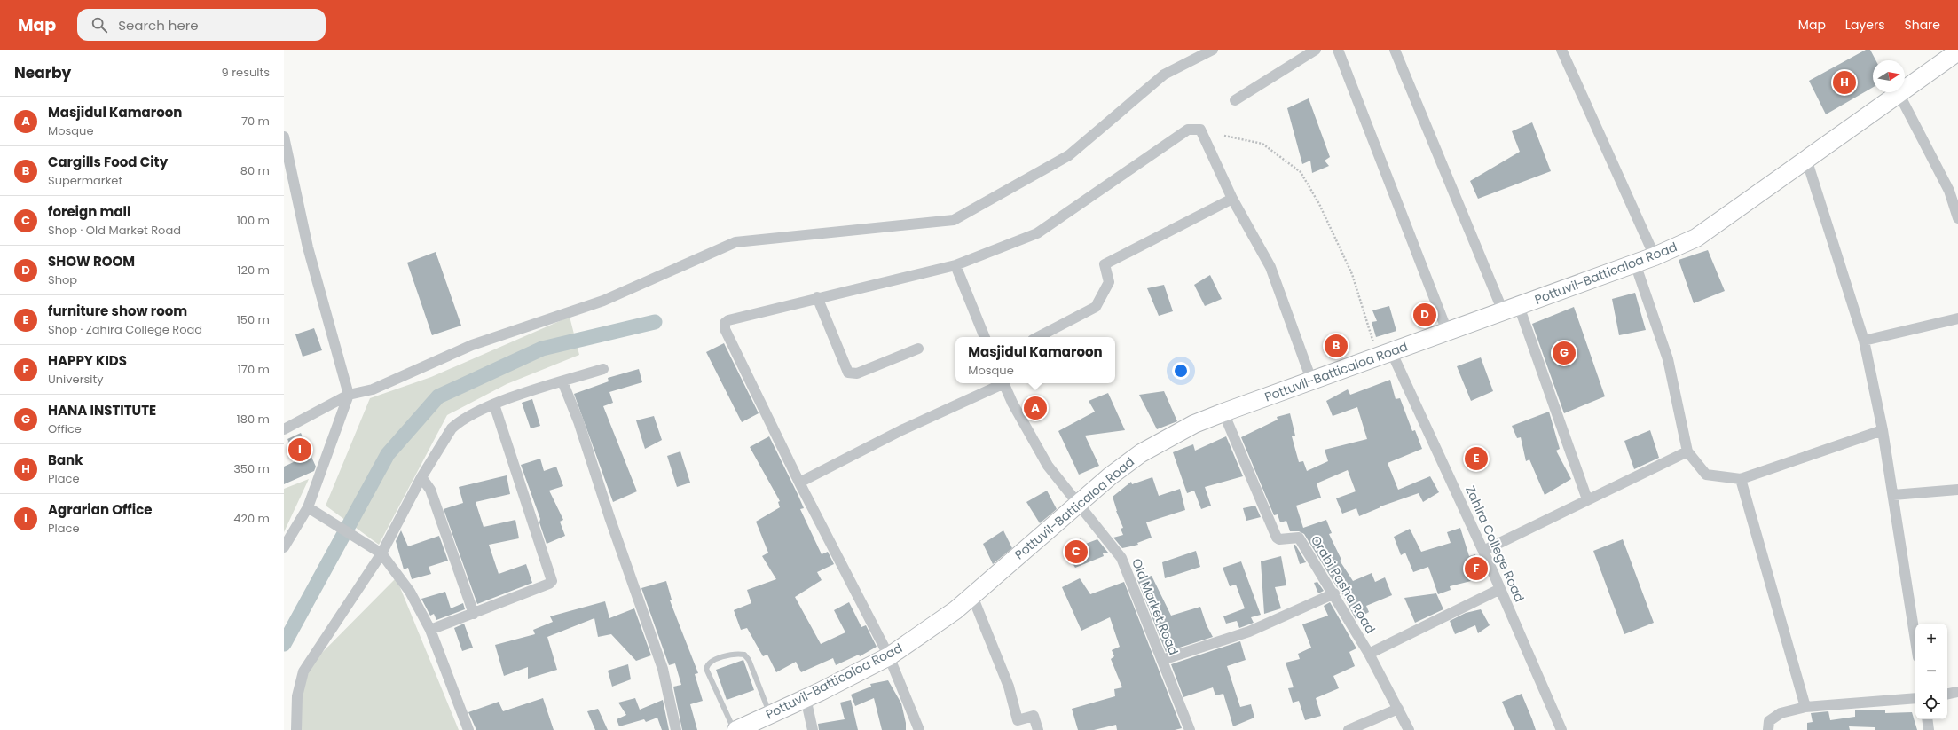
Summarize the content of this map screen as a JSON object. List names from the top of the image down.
{
  "streets": {
    "highway": ["Pottuvil-Batticaloa Road"],
    "street": ["Zahira College Road", "Orabi Pasha Road", "Old Market Road"]
  },
  "crossings": [
    ["Pottuvil-Batticaloa Road", "Zahira College Road"],
    ["Pottuvil-Batticaloa Road", "Orabi Pasha Road"],
    ["Pottuvil-Batticaloa Road", "Old Market Road"]
  ],
  "north": "right",
  "page": {
    "header": "Map",
    "search": "Search here",
    "nav": ["Map", "Layers", "Share"],
    "heading": ["Nearby", "9 results"],
    "pins": [
      "H",
      "D",
      "B",
      "G",
      "A",
      "I",
      "E",
      "C",
      "F"
    ],
    "list": [
      {
        "mark": "A",
        "name": "Masjidul Kamaroon",
        "note": "Mosque",
        "value": "70 m"
      },
      {
        "mark": "B",
        "name": "Cargills Food City",
        "note": "Supermarket",
        "value": "80 m"
      },
      {
        "mark": "C",
        "name": "foreign mall",
        "note": "Shop · Old Market Road",
        "value": "100 m"
      },
      {
        "mark": "D",
        "name": "SHOW ROOM",
        "note": "Shop",
        "value": "120 m"
      },
      {
        "mark": "E",
        "name": "furniture show room",
        "note": "Shop · Zahira College Road",
        "value": "150 m"
      },
      {
        "mark": "F",
        "name": "HAPPY KIDS",
        "note": "University",
        "value": "170 m"
      },
      {
        "mark": "G",
        "name": "HANA INSTITUTE",
        "note": "Office",
        "value": "180 m"
      },
      {
        "mark": "H",
        "name": "Bank",
        "note": "Place",
        "value": "350 m"
      },
      {
        "mark": "I",
        "name": "Agrarian Office",
        "note": "Place",
        "value": "420 m"
      }
    ],
    "popup": ["Masjidul Kamaroon", "Mosque"],
    "map_buttons": ["+", "−"]
  }
}
